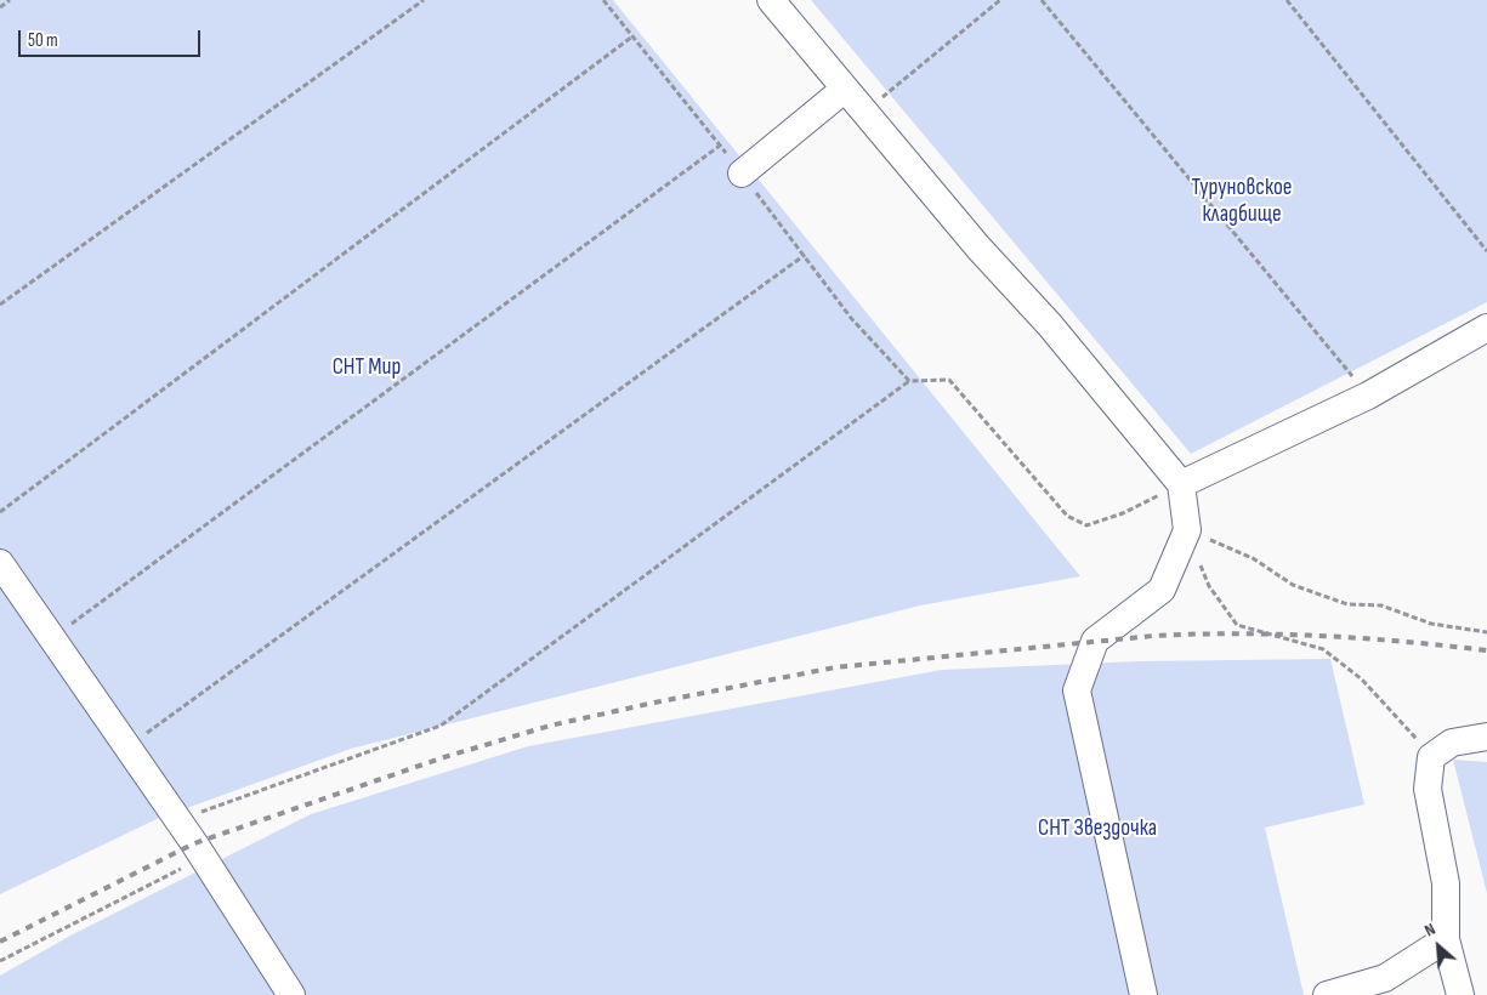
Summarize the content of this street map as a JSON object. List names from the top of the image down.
{
  "parks": ["Туруновское кладбище", "СНТ Мир", "СНТ Звездочка"],
  "scale_bar": "50 m",
  "north": "top left"
}
